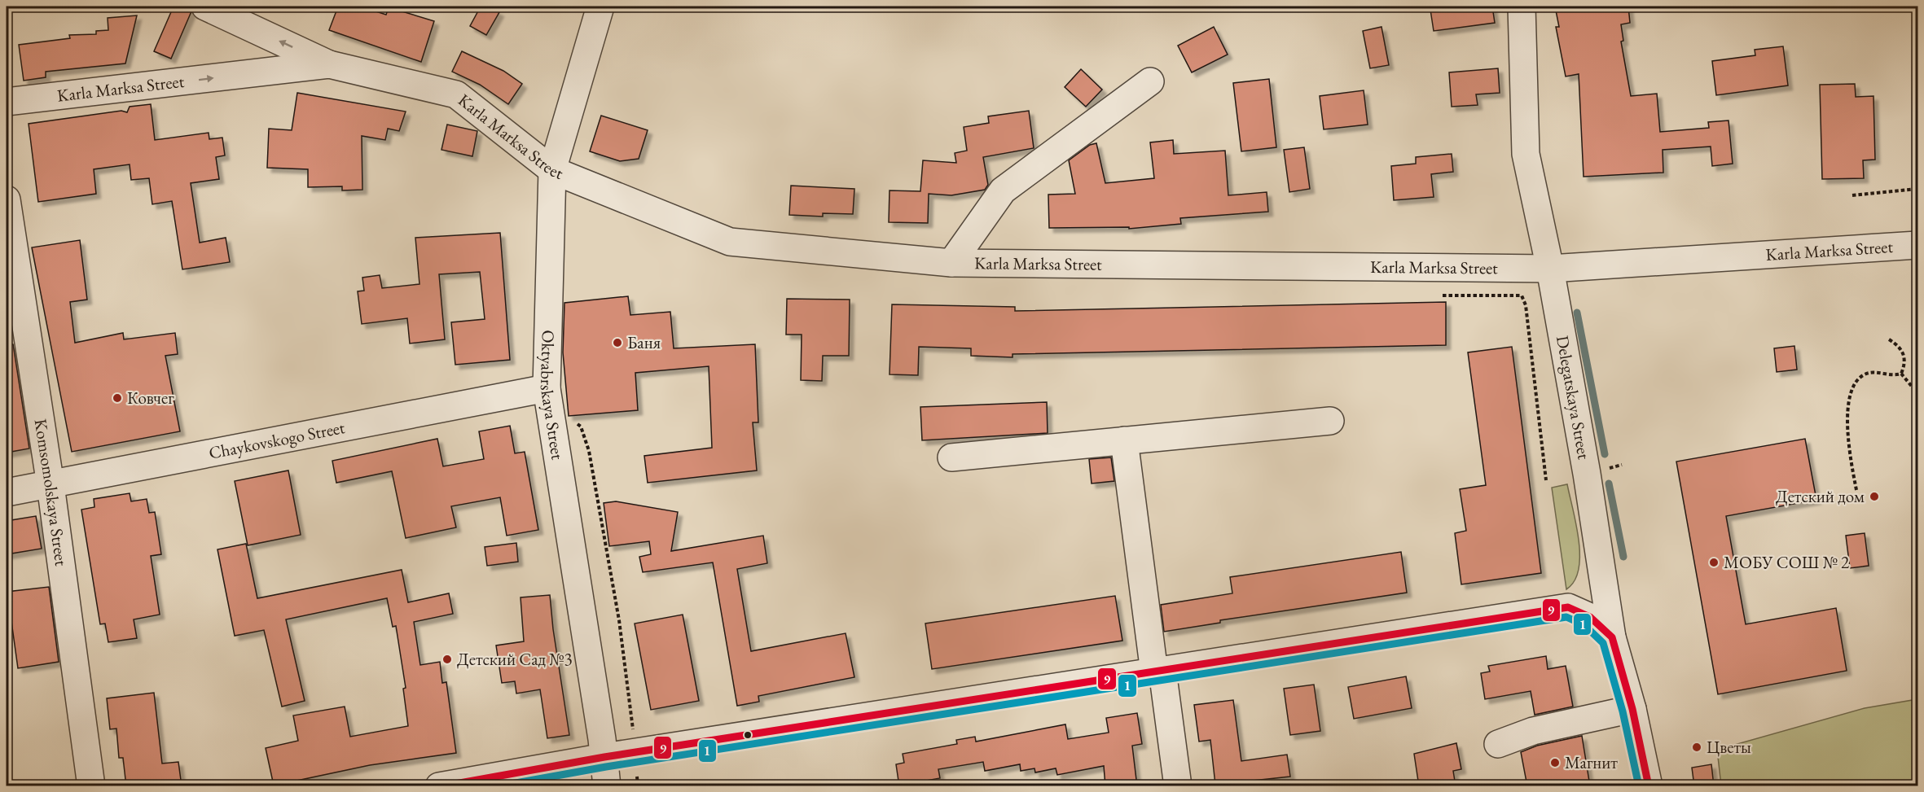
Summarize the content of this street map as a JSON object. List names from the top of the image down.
{
  "streets": {
    "street": [
      "Karla Marksa Street",
      "Oktyabrskaya Street",
      "Delegatskaya Street",
      "Chaykovskogo Street",
      "Komsomolskaya Street"
    ]
  },
  "crossings": [
    ["Karla Marksa Street", "Oktyabrskaya Street"],
    ["Karla Marksa Street", "Delegatskaya Street"],
    ["Oktyabrskaya Street", "Chaykovskogo Street"],
    ["Chaykovskogo Street", "Komsomolskaya Street"]
  ],
  "places": [
    "Баня",
    "Ковчег",
    "Детский дом",
    "МОБУ СОШ № 2",
    "Детский Сад №3",
    "Цветы",
    "Магнит"
  ],
  "lines": ["transit line 9", "transit line 1"]
}
